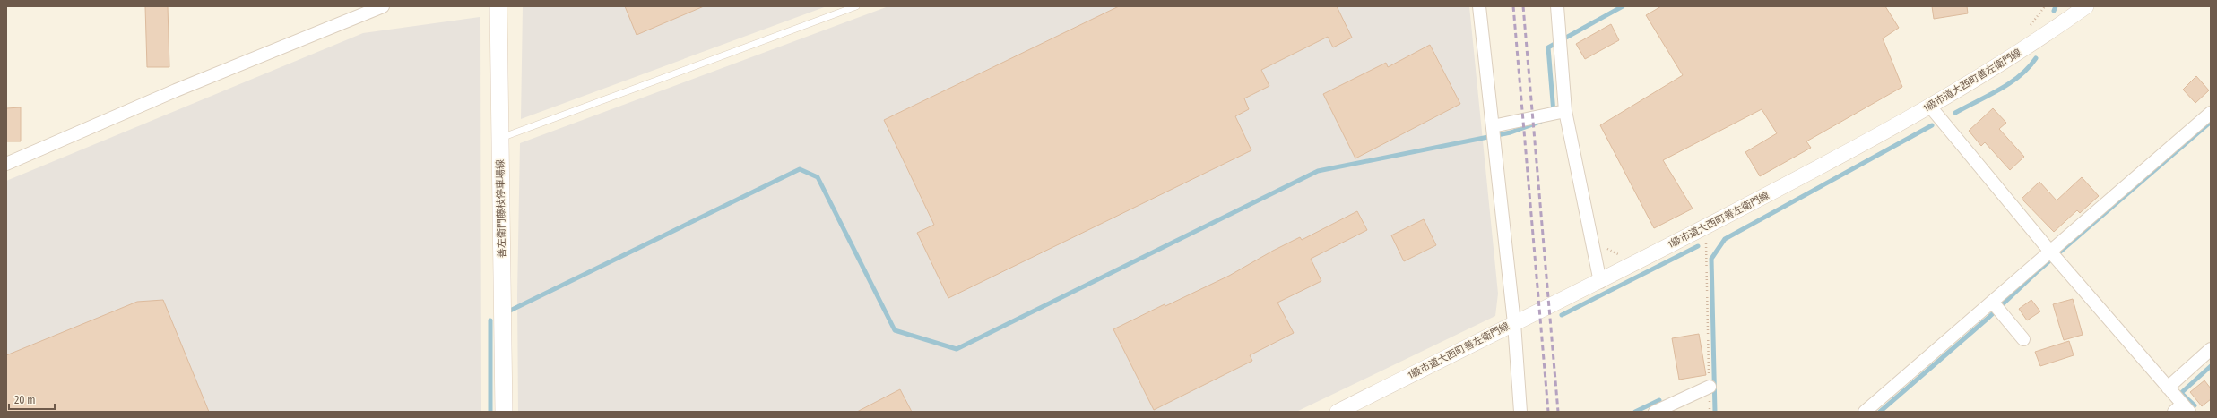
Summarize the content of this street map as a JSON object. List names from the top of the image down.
{
  "streets": {
    "main road": ["善左衛門藤枝停車場線"],
    "street": ["1級市道大西町善左衛門線"]
  },
  "scale_bar": "20 m"
}
